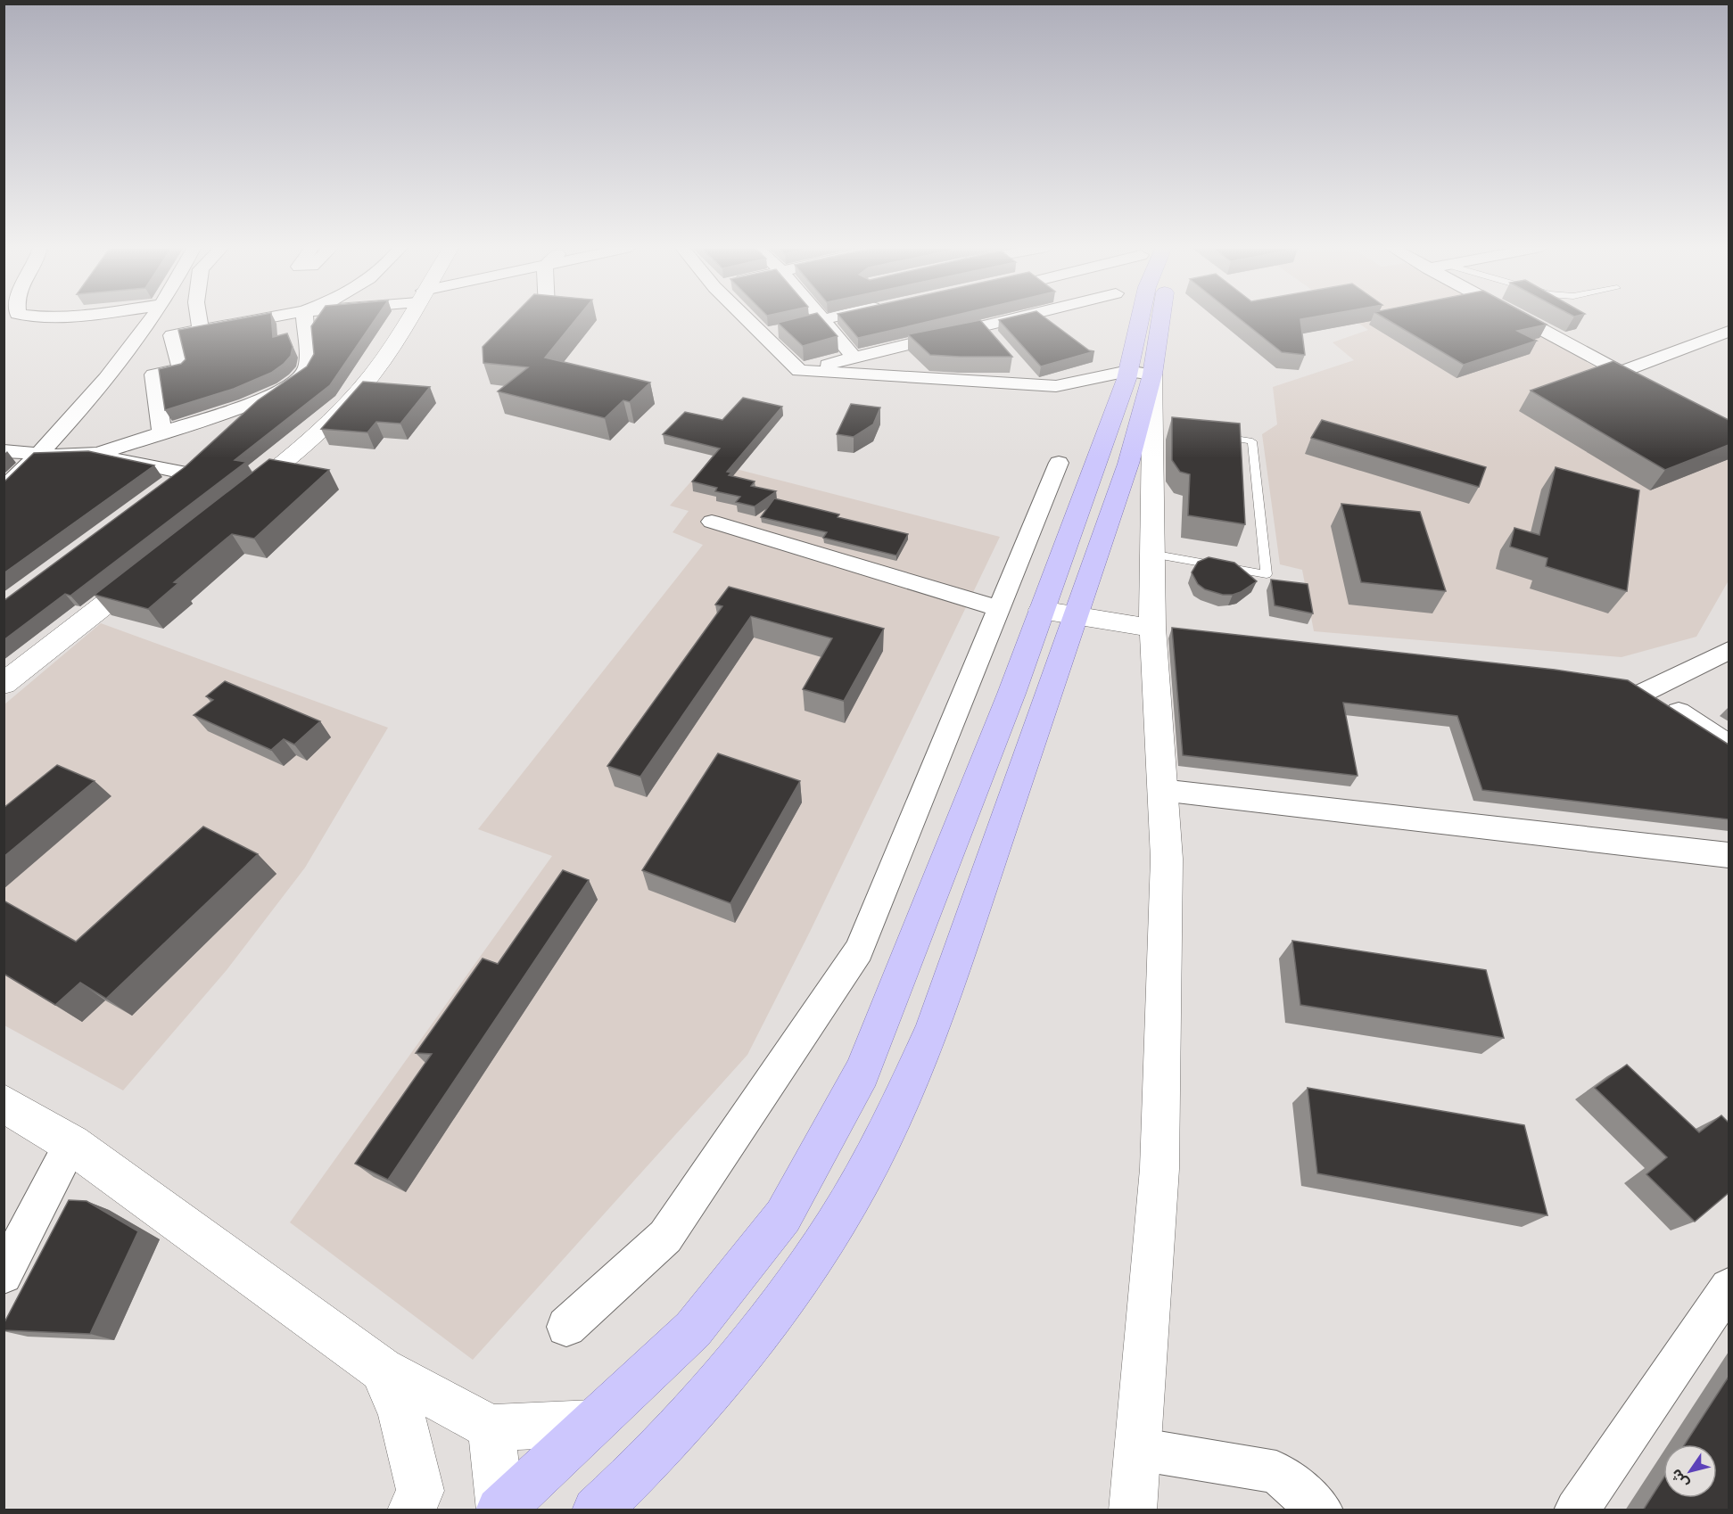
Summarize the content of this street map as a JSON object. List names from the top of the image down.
{
  "north": "bottom left"
}
